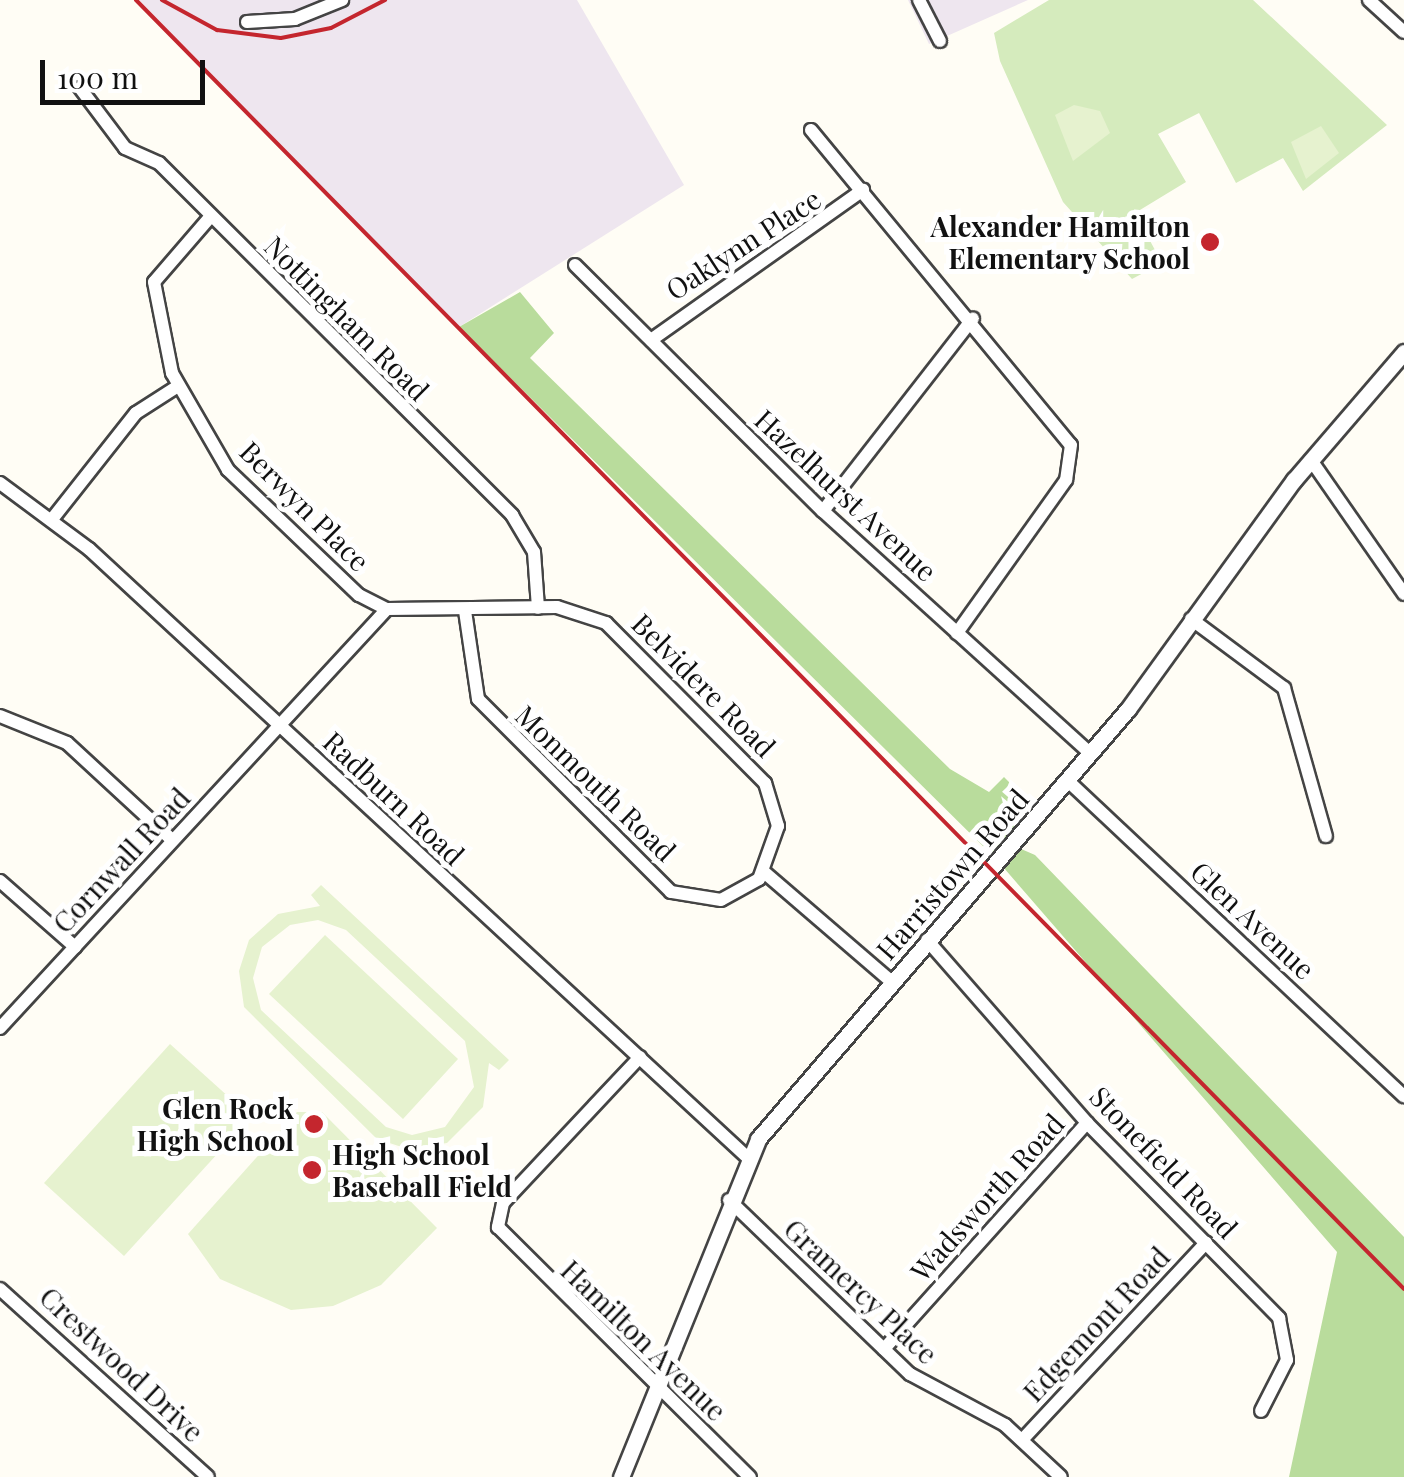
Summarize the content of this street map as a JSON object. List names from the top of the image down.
{
  "streets": {
    "street": [
      "Oaklynn Place",
      "Nottingham Road",
      "Hazelhurst Avenue",
      "Berwyn Place",
      "Belvidere Road",
      "Monmouth Road",
      "Radburn Road",
      "Cornwall Road",
      "Harristown Road",
      "Glen Avenue",
      "Stonefield Road",
      "Wadsworth Road",
      "Gramercy Place",
      "Edgemont Road",
      "Hamilton Avenue",
      "Crestwood Drive"
    ]
  },
  "crossings": [
    ["Oaklynn Place", "Hazelhurst Avenue"],
    ["Nottingham Road", "Berwyn Place"],
    ["Nottingham Road", "Belvidere Road"],
    ["Hazelhurst Avenue", "Harristown Road"],
    ["Berwyn Place", "Belvidere Road"],
    ["Belvidere Road", "Monmouth Road"],
    ["Radburn Road", "Cornwall Road"],
    ["Radburn Road", "Harristown Road"],
    ["Radburn Road", "Hamilton Avenue"],
    ["Harristown Road", "Glen Avenue"],
    ["Harristown Road", "Stonefield Road"],
    ["Harristown Road", "Gramercy Place"],
    ["Harristown Road", "Hamilton Avenue"],
    ["Stonefield Road", "Wadsworth Road"],
    ["Stonefield Road", "Edgemont Road"],
    ["Wadsworth Road", "Gramercy Place"],
    ["Gramercy Place", "Edgemont Road"]
  ],
  "places": ["Alexander Hamilton Elementary School", "Glen Rock High School", "High School Baseball Field"],
  "scale_bar": "100 m"
}
